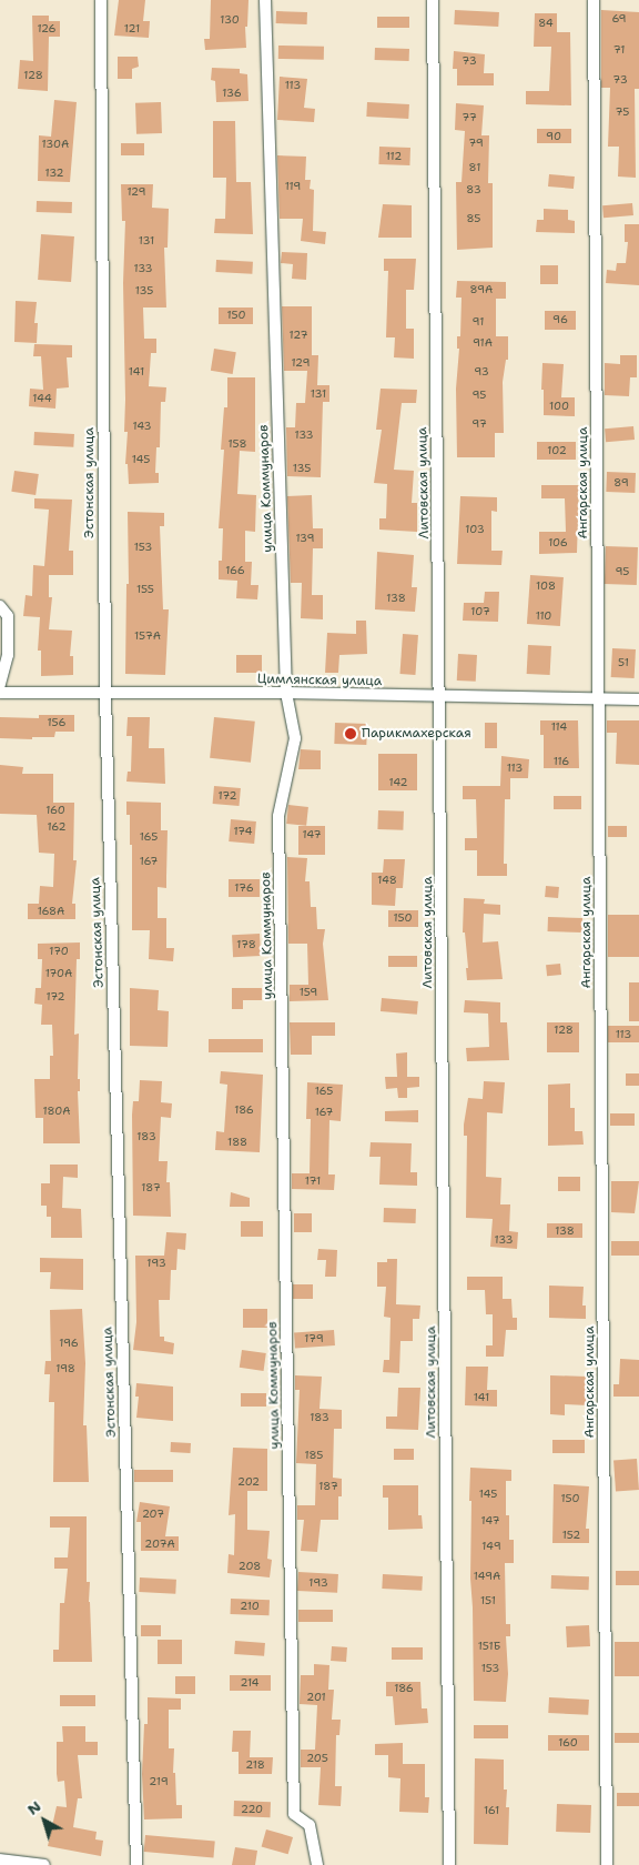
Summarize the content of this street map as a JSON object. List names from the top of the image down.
{
  "streets": {
    "street": [
      "Эстонская улица",
      "Литовская улица",
      "Ангарская улица",
      "улица Коммунаров",
      "Цимлянская улица"
    ]
  },
  "crossings": [
    ["Эстонская улица", "Цимлянская улица"],
    ["Литовская улица", "Цимлянская улица"],
    ["Ангарская улица", "Цимлянская улица"],
    ["улица Коммунаров", "Цимлянская улица"]
  ],
  "places": ["Парикмахерская"],
  "house_numbers": [
    "69",
    "130",
    "84",
    "126",
    "121",
    "71",
    "73",
    "128",
    "73",
    "113",
    "136",
    "75",
    "77",
    "90",
    "79",
    "130А",
    "112",
    "81",
    "132",
    "119",
    "83",
    "129",
    "85",
    "131",
    "133",
    "89А",
    "135",
    "150",
    "96",
    "91",
    "127",
    "91А",
    "129",
    "141",
    "93",
    "131",
    "95",
    "144",
    "100",
    "97",
    "143",
    "133",
    "158",
    "102",
    "145",
    "135",
    "89",
    "103",
    "139",
    "106",
    "153",
    "166",
    "95",
    "108",
    "155",
    "138",
    "107",
    "110",
    "157А",
    "51",
    "156",
    "114",
    "116",
    "113",
    "142",
    "172",
    "160",
    "162",
    "174",
    "147",
    "165",
    "167",
    "148",
    "176",
    "168А",
    "150",
    "178",
    "170",
    "170А",
    "159",
    "172",
    "128",
    "113",
    "165",
    "186",
    "180А",
    "167",
    "183",
    "188",
    "171",
    "187",
    "138",
    "133",
    "193",
    "179",
    "196",
    "198",
    "141",
    "183",
    "185",
    "202",
    "187",
    "145",
    "150",
    "207",
    "147",
    "152",
    "207А",
    "149",
    "208",
    "149А",
    "193",
    "151",
    "210",
    "151Б",
    "153",
    "214",
    "186",
    "201",
    "160",
    "205",
    "218",
    "219",
    "220",
    "161"
  ],
  "north": "top left"
}
